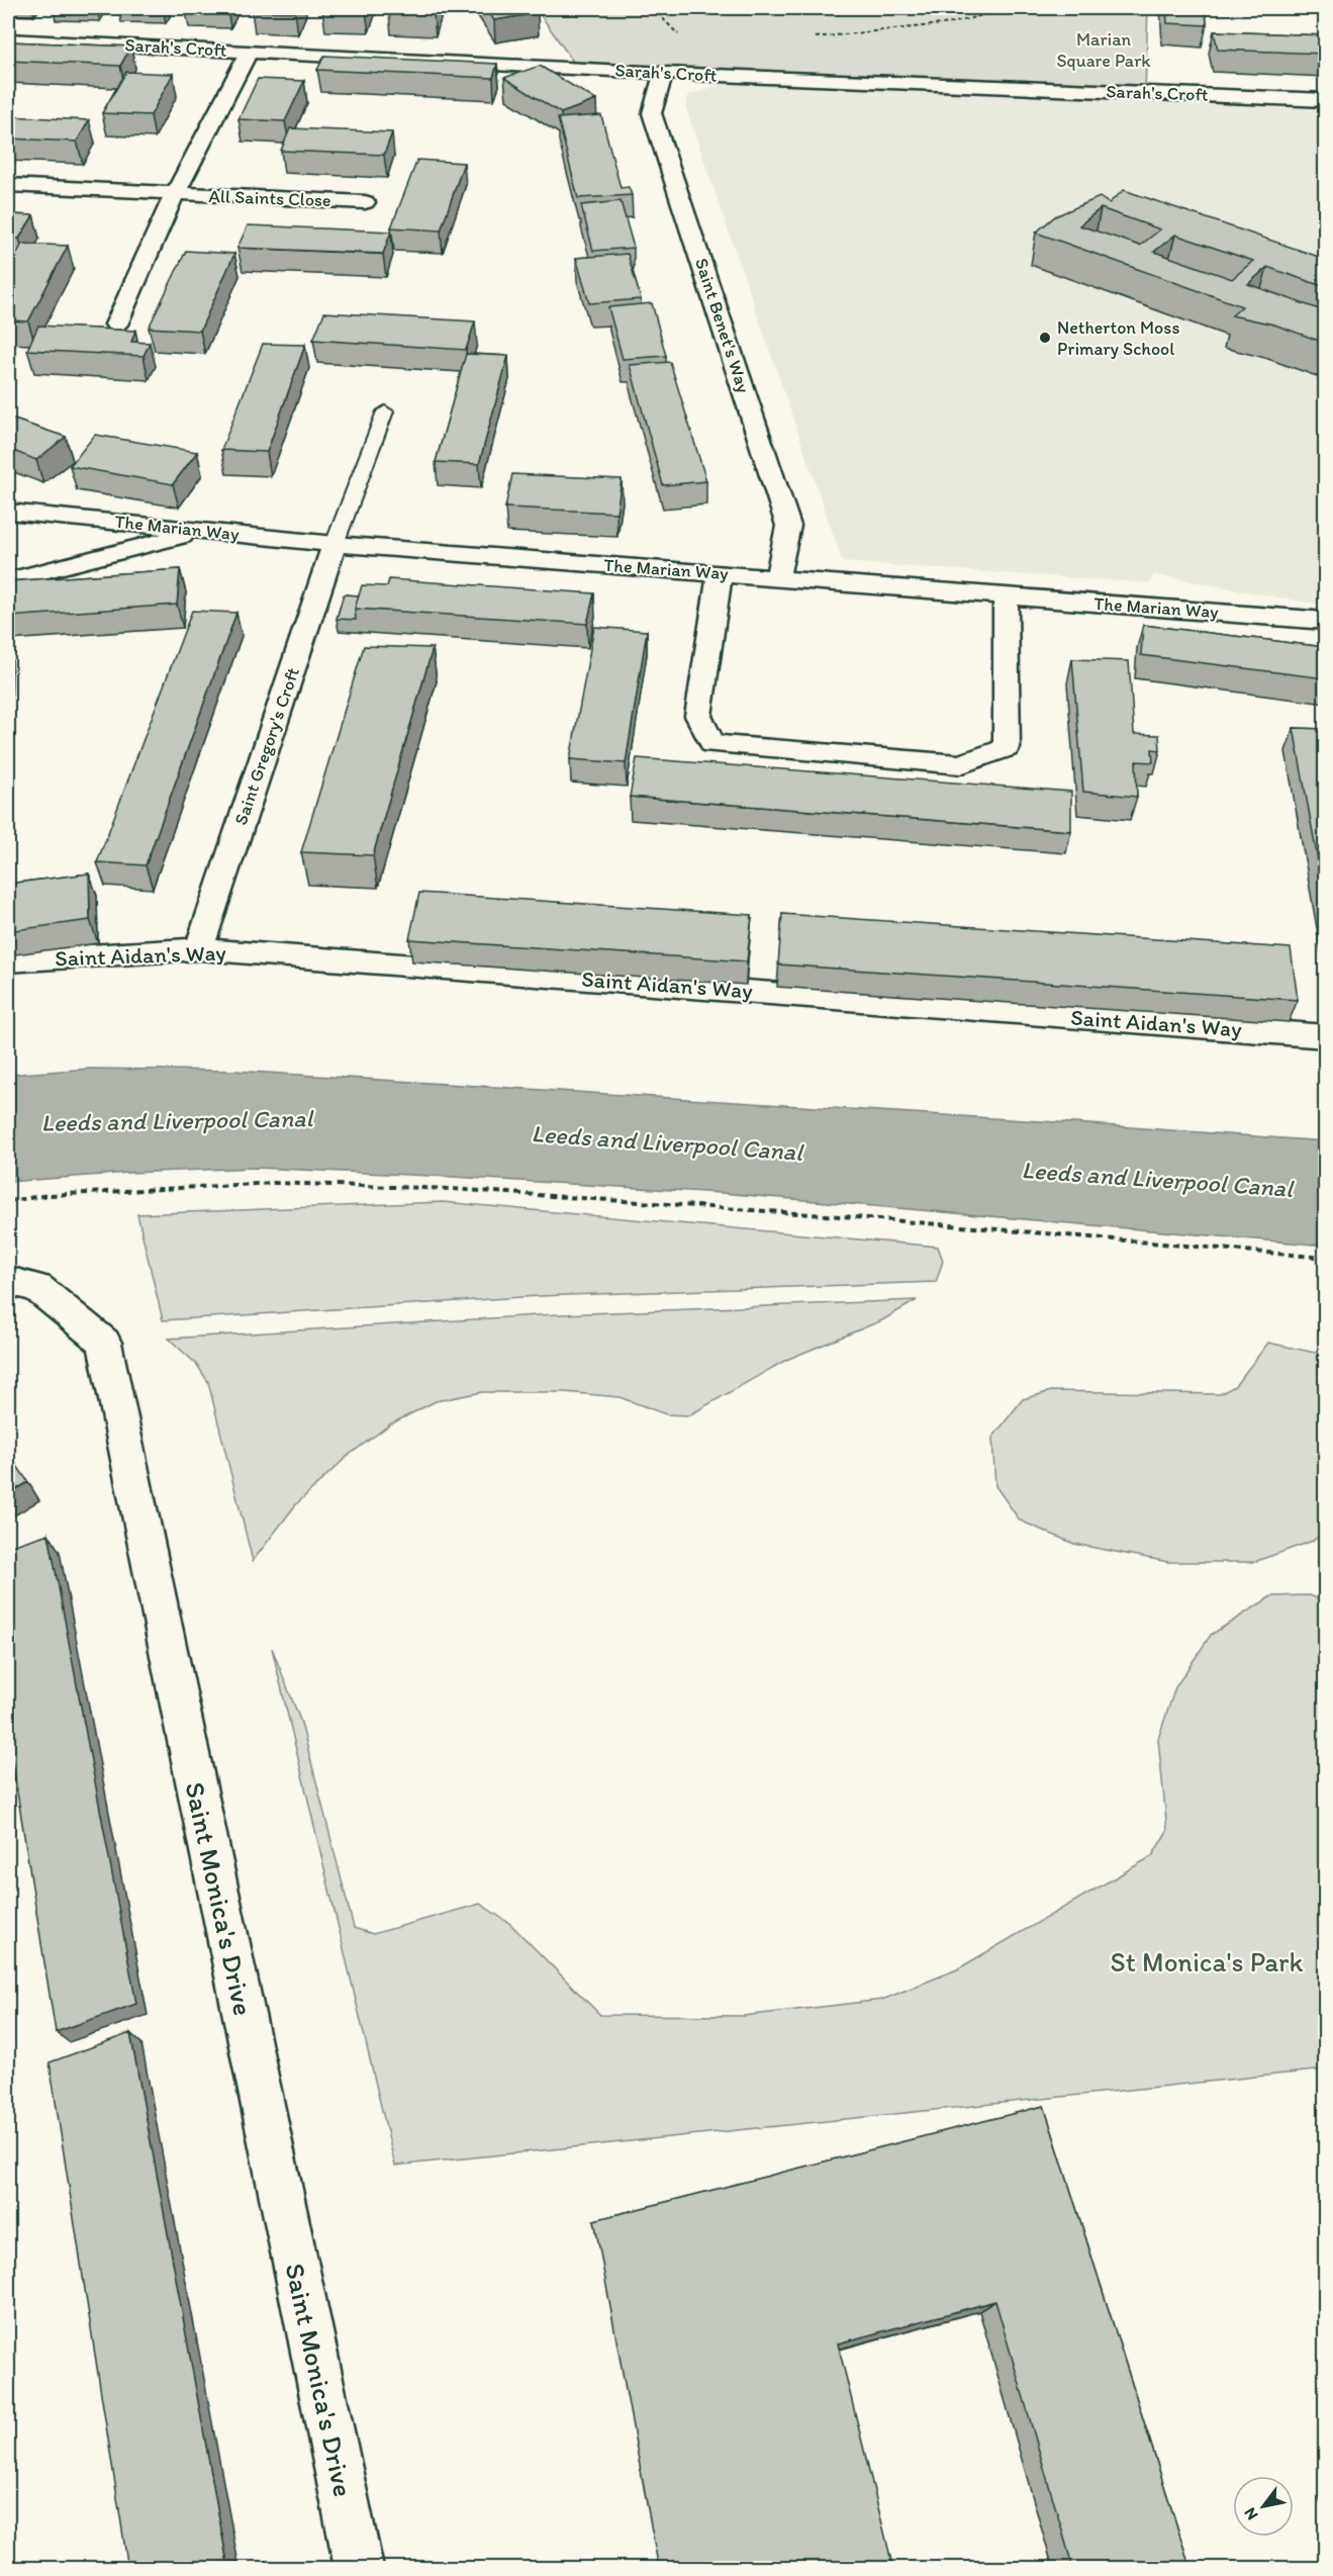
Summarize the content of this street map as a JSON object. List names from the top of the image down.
{
  "streets": {
    "street": [
      "Sarah's Croft",
      "All Saints Close",
      "Saint Benet's Way",
      "The Marian Way",
      "Saint Gregory's Croft",
      "Saint Aidan's Way",
      "Saint Monica's Drive"
    ]
  },
  "crossings": [
    ["Sarah's Croft", "All Saints Close"],
    ["Sarah's Croft", "Saint Benet's Way"],
    ["Saint Benet's Way", "The Marian Way"],
    ["The Marian Way", "Saint Gregory's Croft"],
    ["Saint Gregory's Croft", "Saint Aidan's Way"]
  ],
  "water": ["Leeds and Liverpool Canal"],
  "parks": ["Marian Square Park", "St Monica's Park"],
  "places": ["Netherton Moss Primary School"],
  "north": "bottom left"
}
